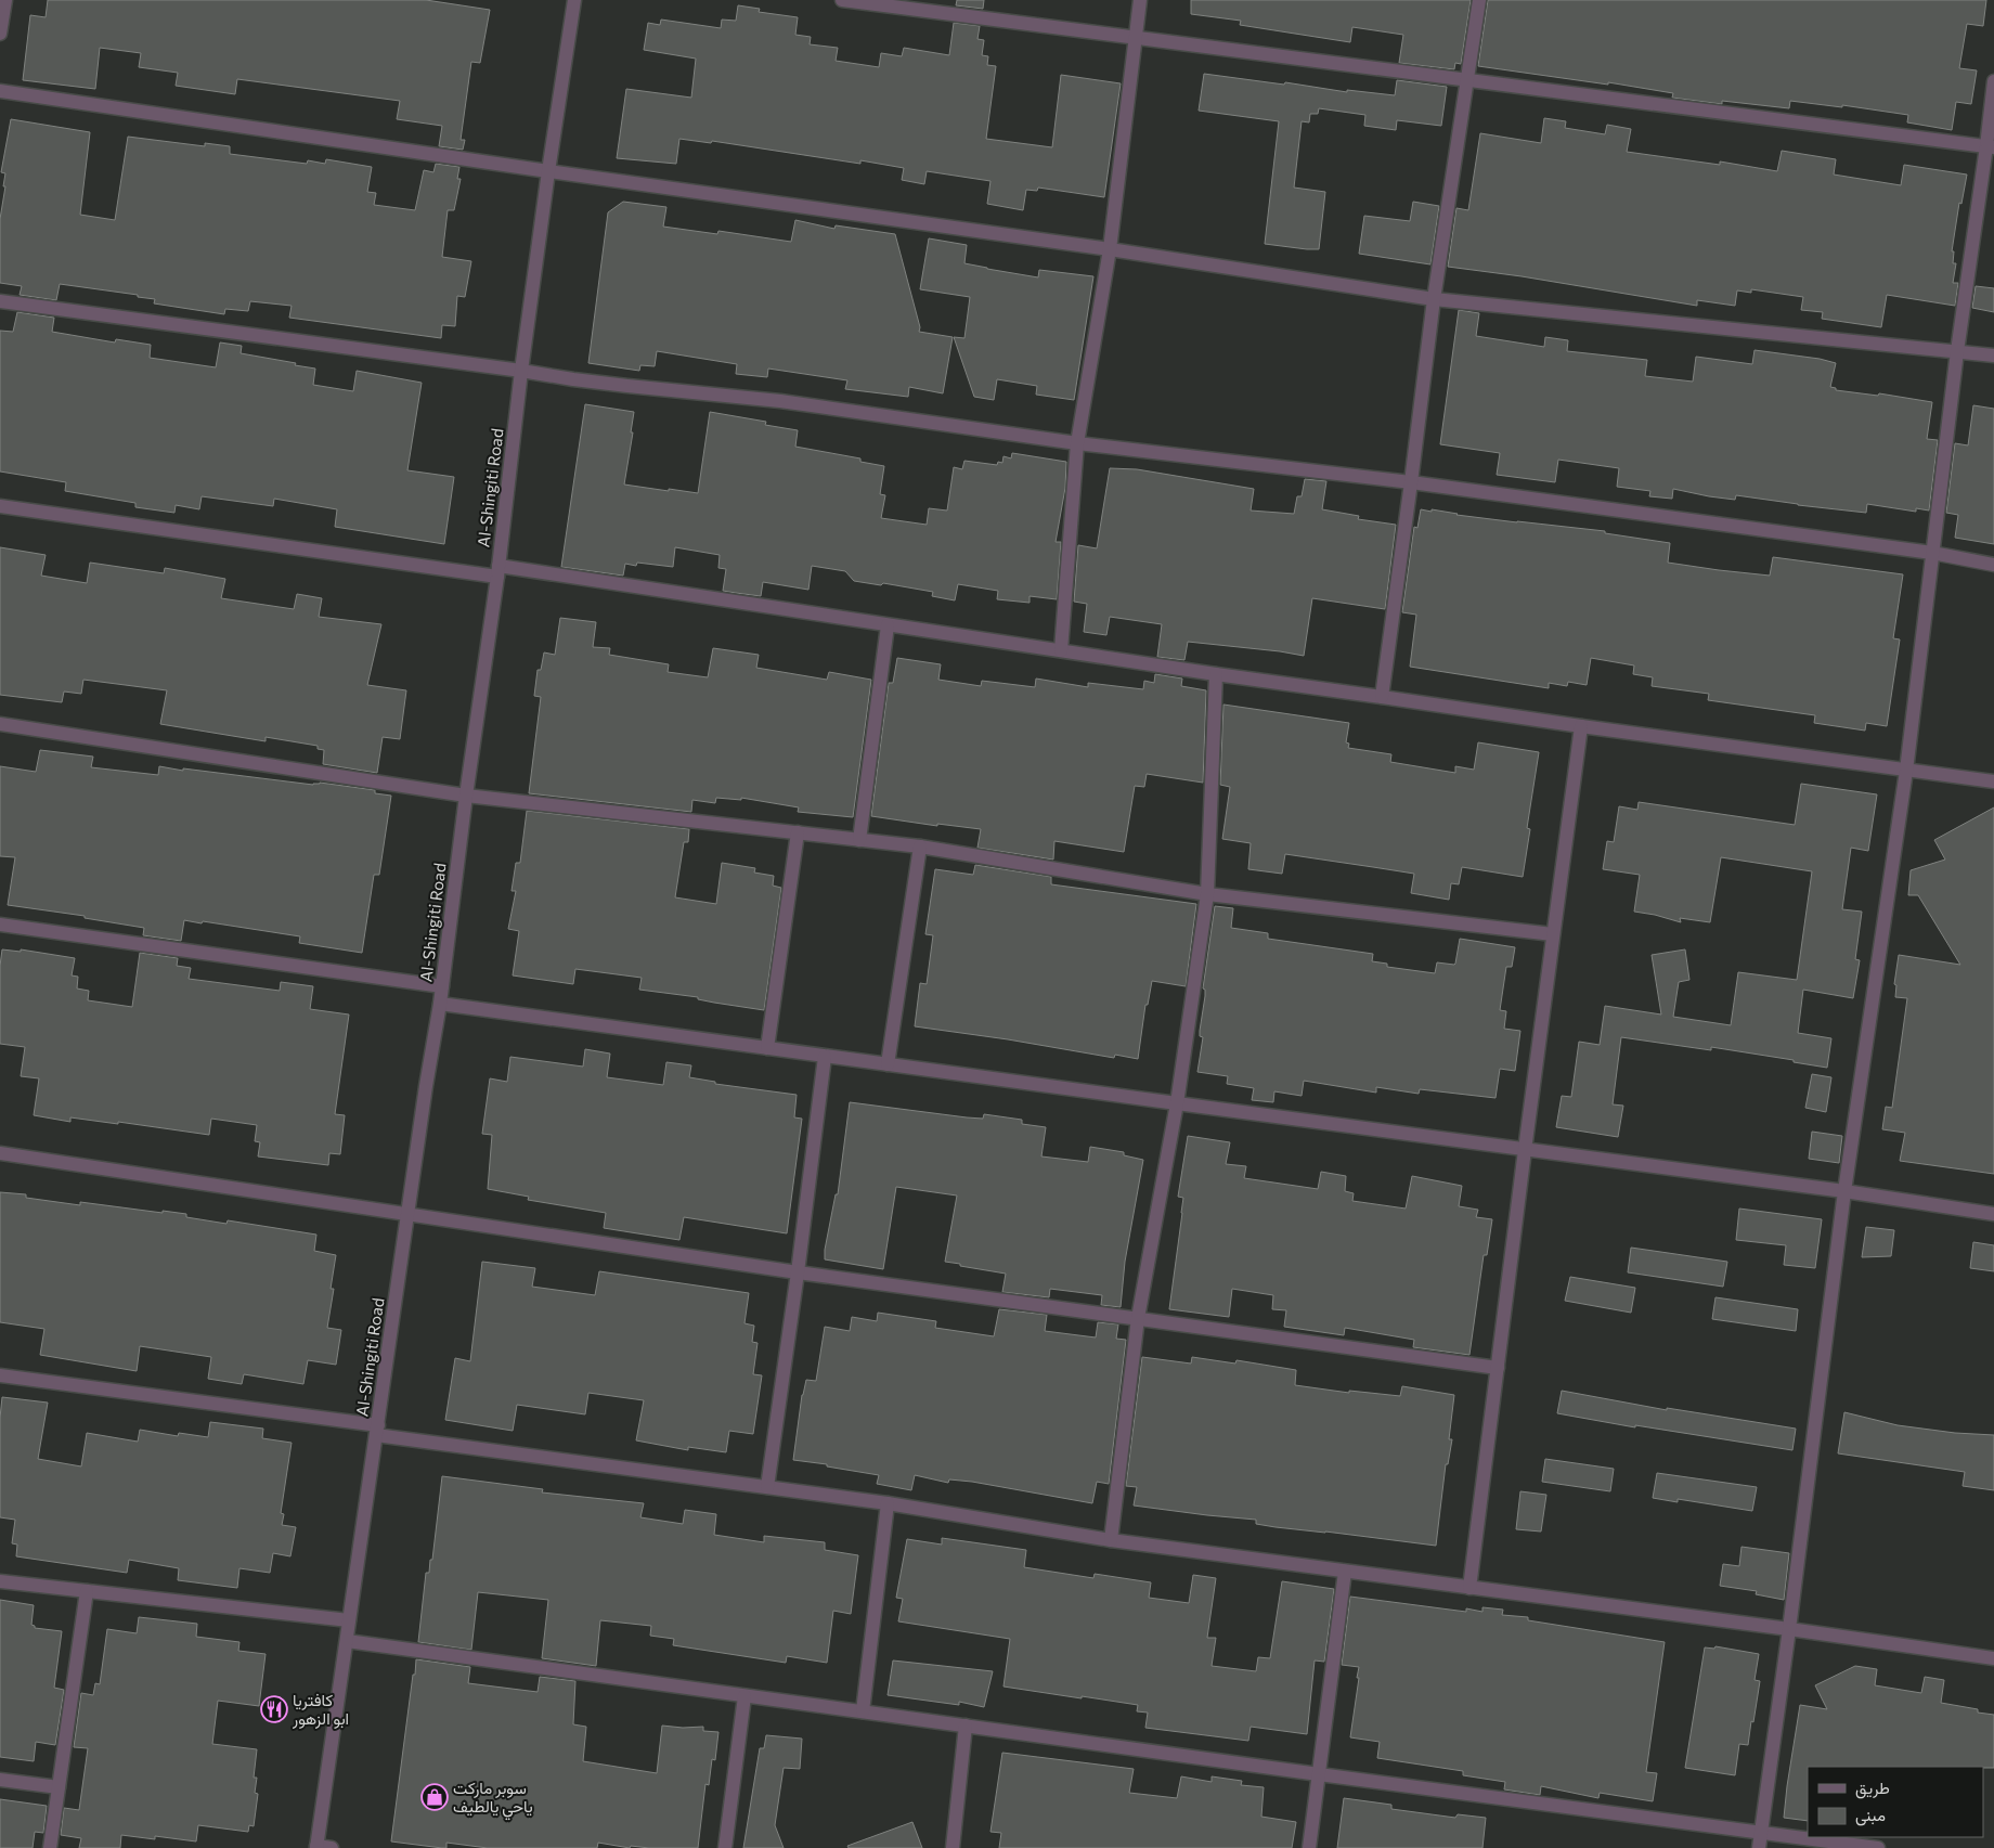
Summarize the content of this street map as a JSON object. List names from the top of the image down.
{
  "streets": {
    "street": ["Al-Shingiti Road"]
  },
  "places": {
    "restaurant": ["كافتريا ابو الزهور"],
    "shop": ["سوبر ماركت ياحي يالطيف"]
  },
  "legend": ["طريق", "مبنى"]
}
